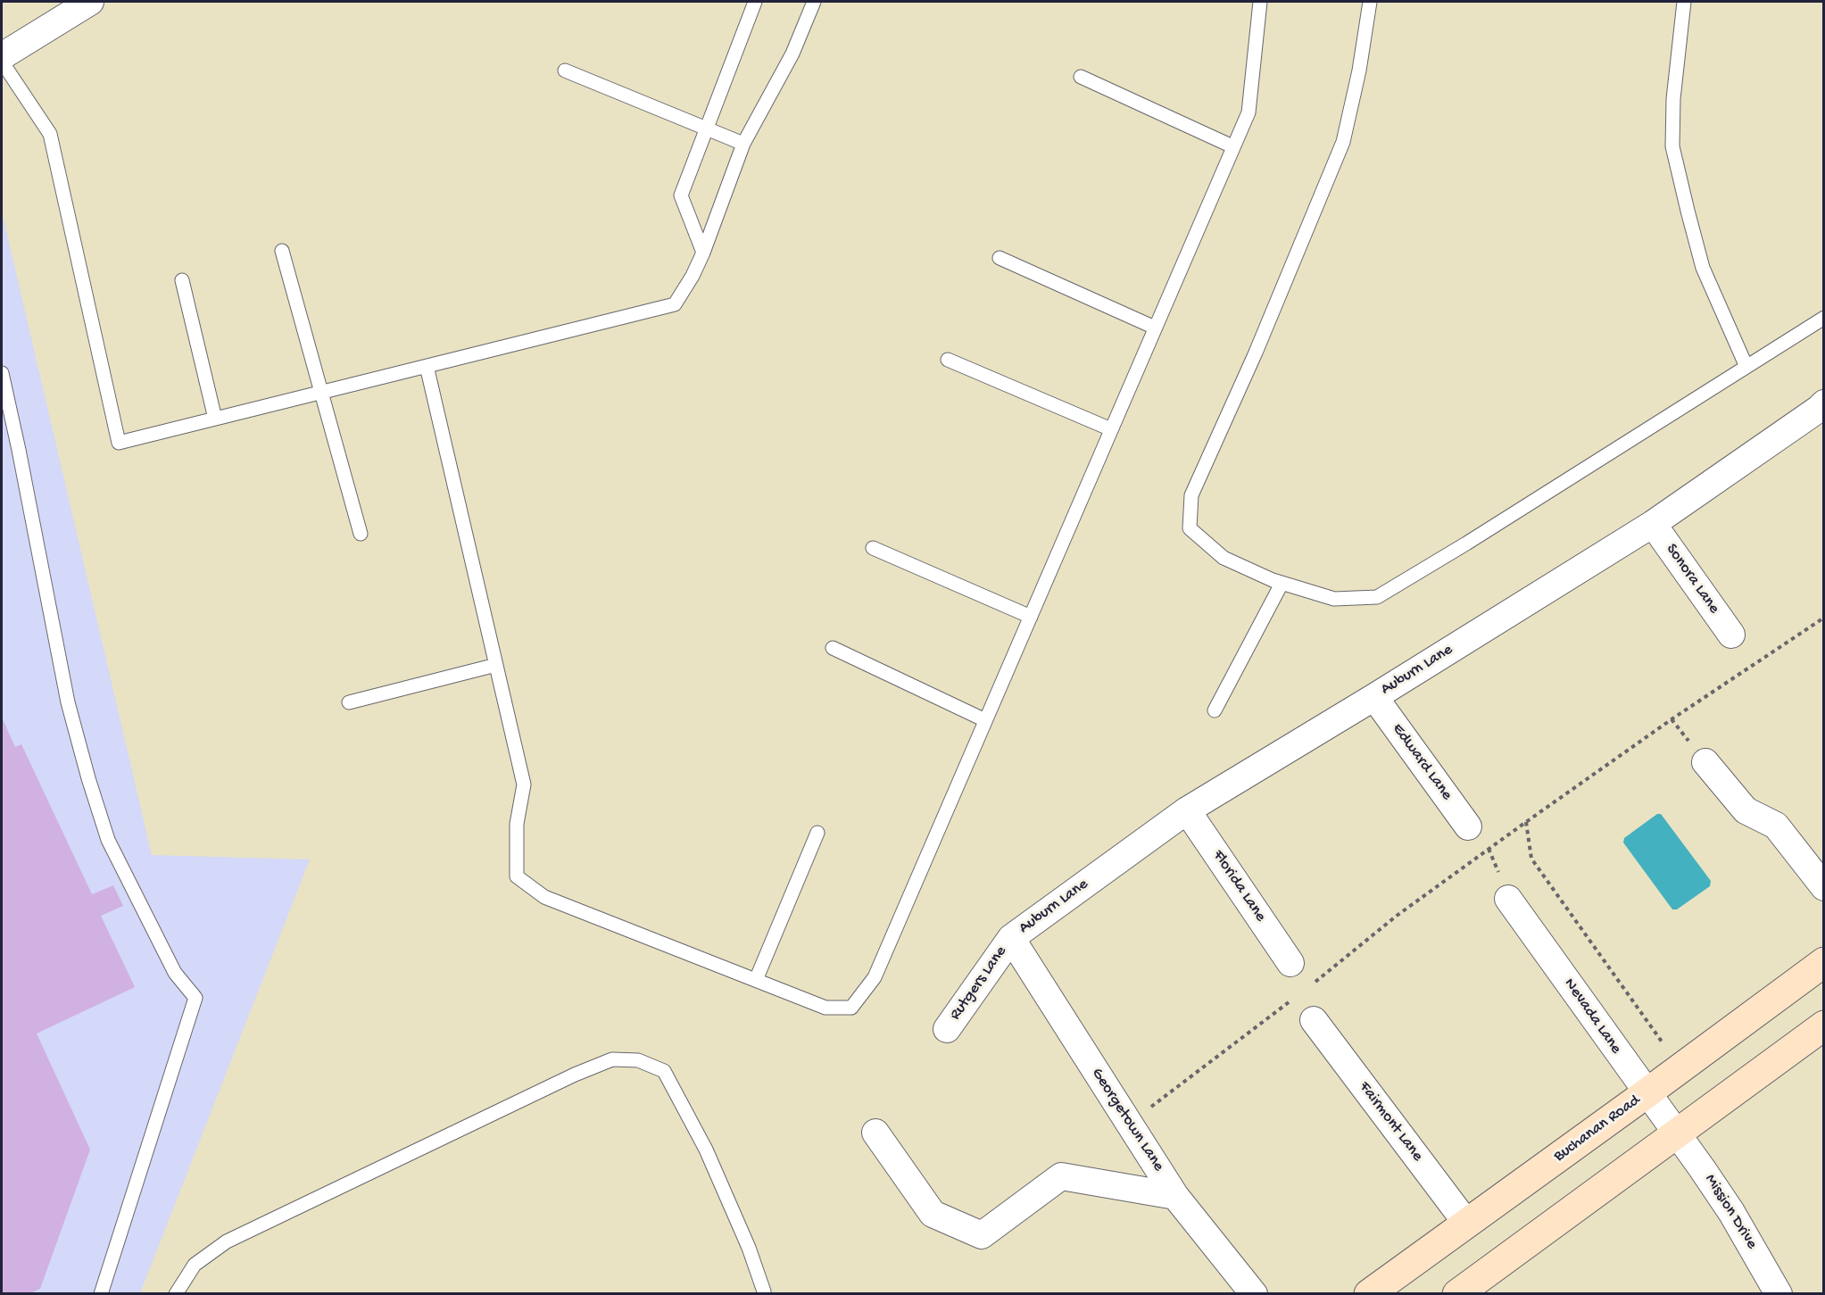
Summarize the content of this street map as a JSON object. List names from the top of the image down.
{
  "streets": {
    "main road": ["Buchanan Road"],
    "street": [
      "Sonora Lane",
      "Auburn Lane",
      "Edward Lane",
      "Florida Lane",
      "Rutgers Lane",
      "Nevada Lane",
      "Georgetown Lane",
      "Fairmont Lane",
      "Mission Drive"
    ]
  },
  "crossings": [
    ["Sonora Lane", "Auburn Lane"],
    ["Auburn Lane", "Edward Lane"],
    ["Auburn Lane", "Florida Lane"],
    ["Auburn Lane", "Rutgers Lane"],
    ["Auburn Lane", "Georgetown Lane"],
    ["Rutgers Lane", "Georgetown Lane"],
    ["Nevada Lane", "Buchanan Road"],
    ["Nevada Lane", "Mission Drive"],
    ["Fairmont Lane", "Buchanan Road"]
  ]
}
